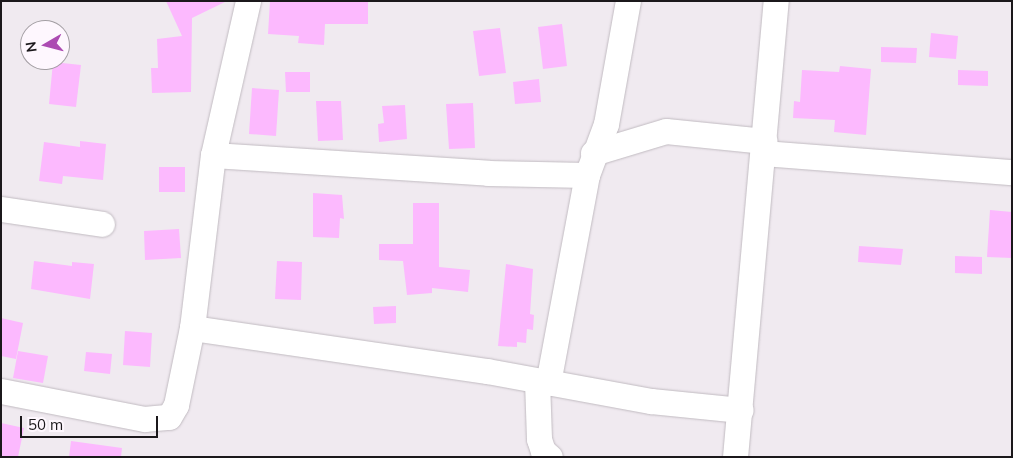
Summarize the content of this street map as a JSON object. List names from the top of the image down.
{
  "scale_bar": "50 m",
  "north": "left"
}
